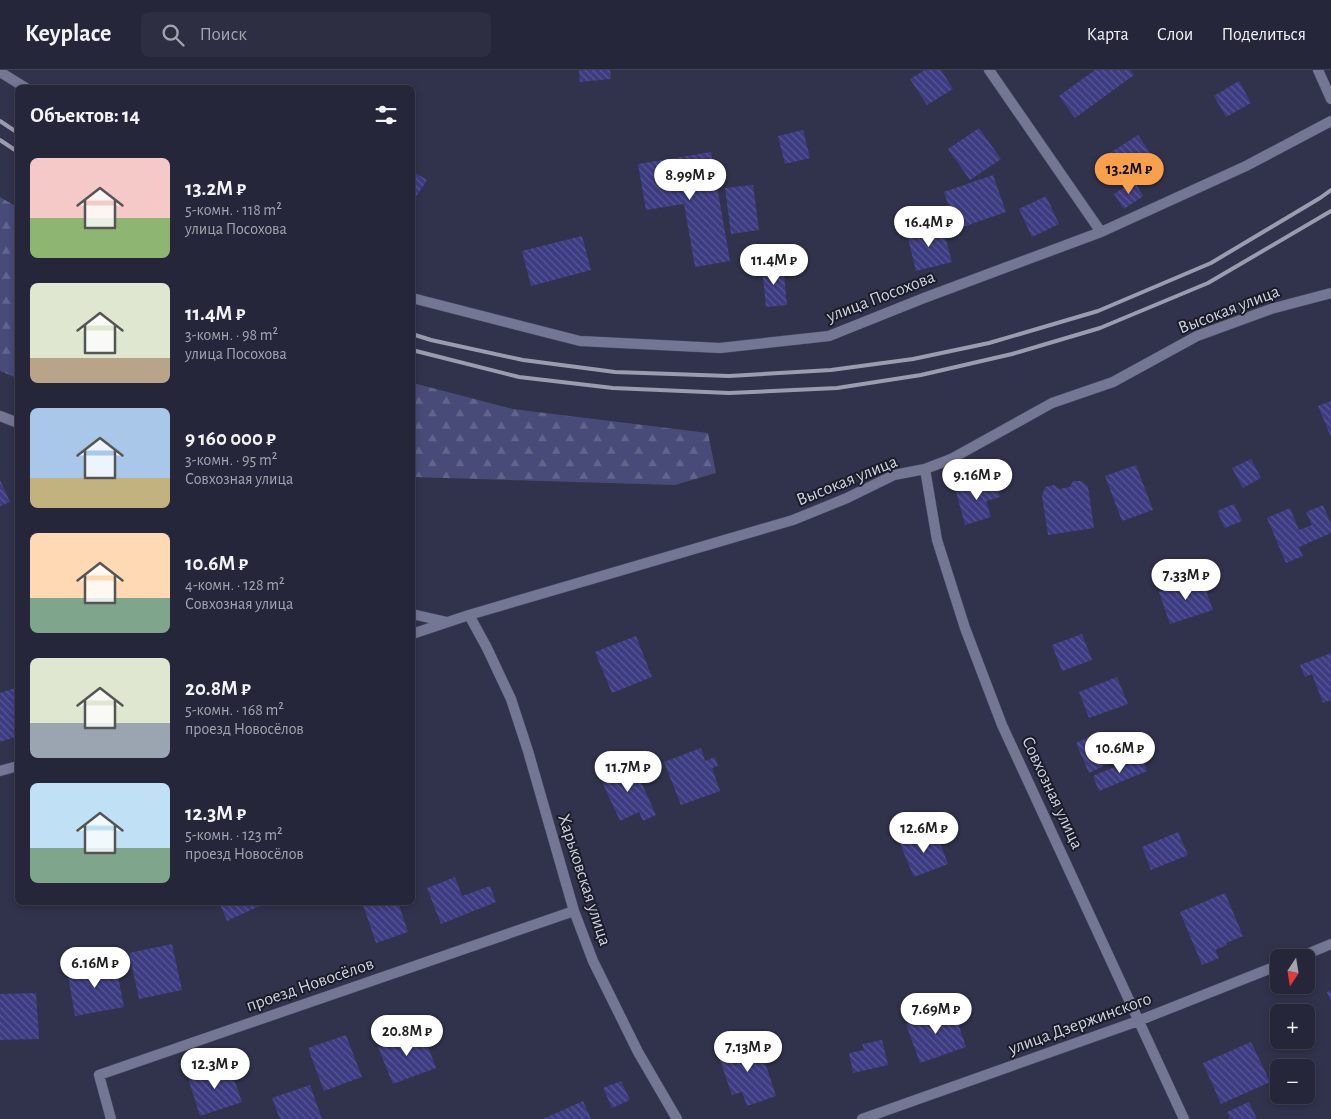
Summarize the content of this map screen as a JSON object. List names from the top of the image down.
{
  "streets": {
    "street": [
      "улица Посохова",
      "Высокая улица",
      "Совхозная улица",
      "Харьковская улица",
      "проезд Новосёлов",
      "улица Дзержинского"
    ]
  },
  "crossings": [
    ["Высокая улица", "Совхозная улица"],
    ["Высокая улица", "Харьковская улица"],
    ["Совхозная улица", "улица Дзержинского"],
    ["Харьковская улица", "проезд Новосёлов"]
  ],
  "north": "bottom",
  "page": {
    "header": "Keyplace",
    "search": "Поиск",
    "nav": ["Карта", "Слои", "Поделиться"],
    "heading": "Объектов: 14",
    "list": [
      {
        "name": "13.2M ₽",
        "note": "5-комн. · 118 m² · улица Посохова"
      },
      {
        "name": "11.4M ₽",
        "note": "3-комн. · 98 m² · улица Посохова"
      },
      {
        "name": "9 160 000 ₽",
        "note": "3-комн. · 95 m² · Совхозная улица"
      },
      {
        "name": "10.6M ₽",
        "note": "4-комн. · 128 m² · Совхозная улица"
      },
      {
        "name": "20.8M ₽",
        "note": "5-комн. · 168 m² · проезд Новосёлов"
      },
      {
        "name": "12.3M ₽",
        "note": "5-комн. · 123 m² · проезд Новосёлов"
      }
    ],
    "price": [
      "13.2M ₽",
      "8.99M ₽",
      "16.4M ₽",
      "11.4M ₽",
      "9.16M ₽",
      "7.33M ₽",
      "10.6M ₽",
      "11.7M ₽",
      "12.6M ₽",
      "6.16M ₽",
      "7.69M ₽",
      "20.8M ₽",
      "7.13M ₽",
      "12.3M ₽"
    ],
    "map_buttons": ["+", "−"]
  }
}
